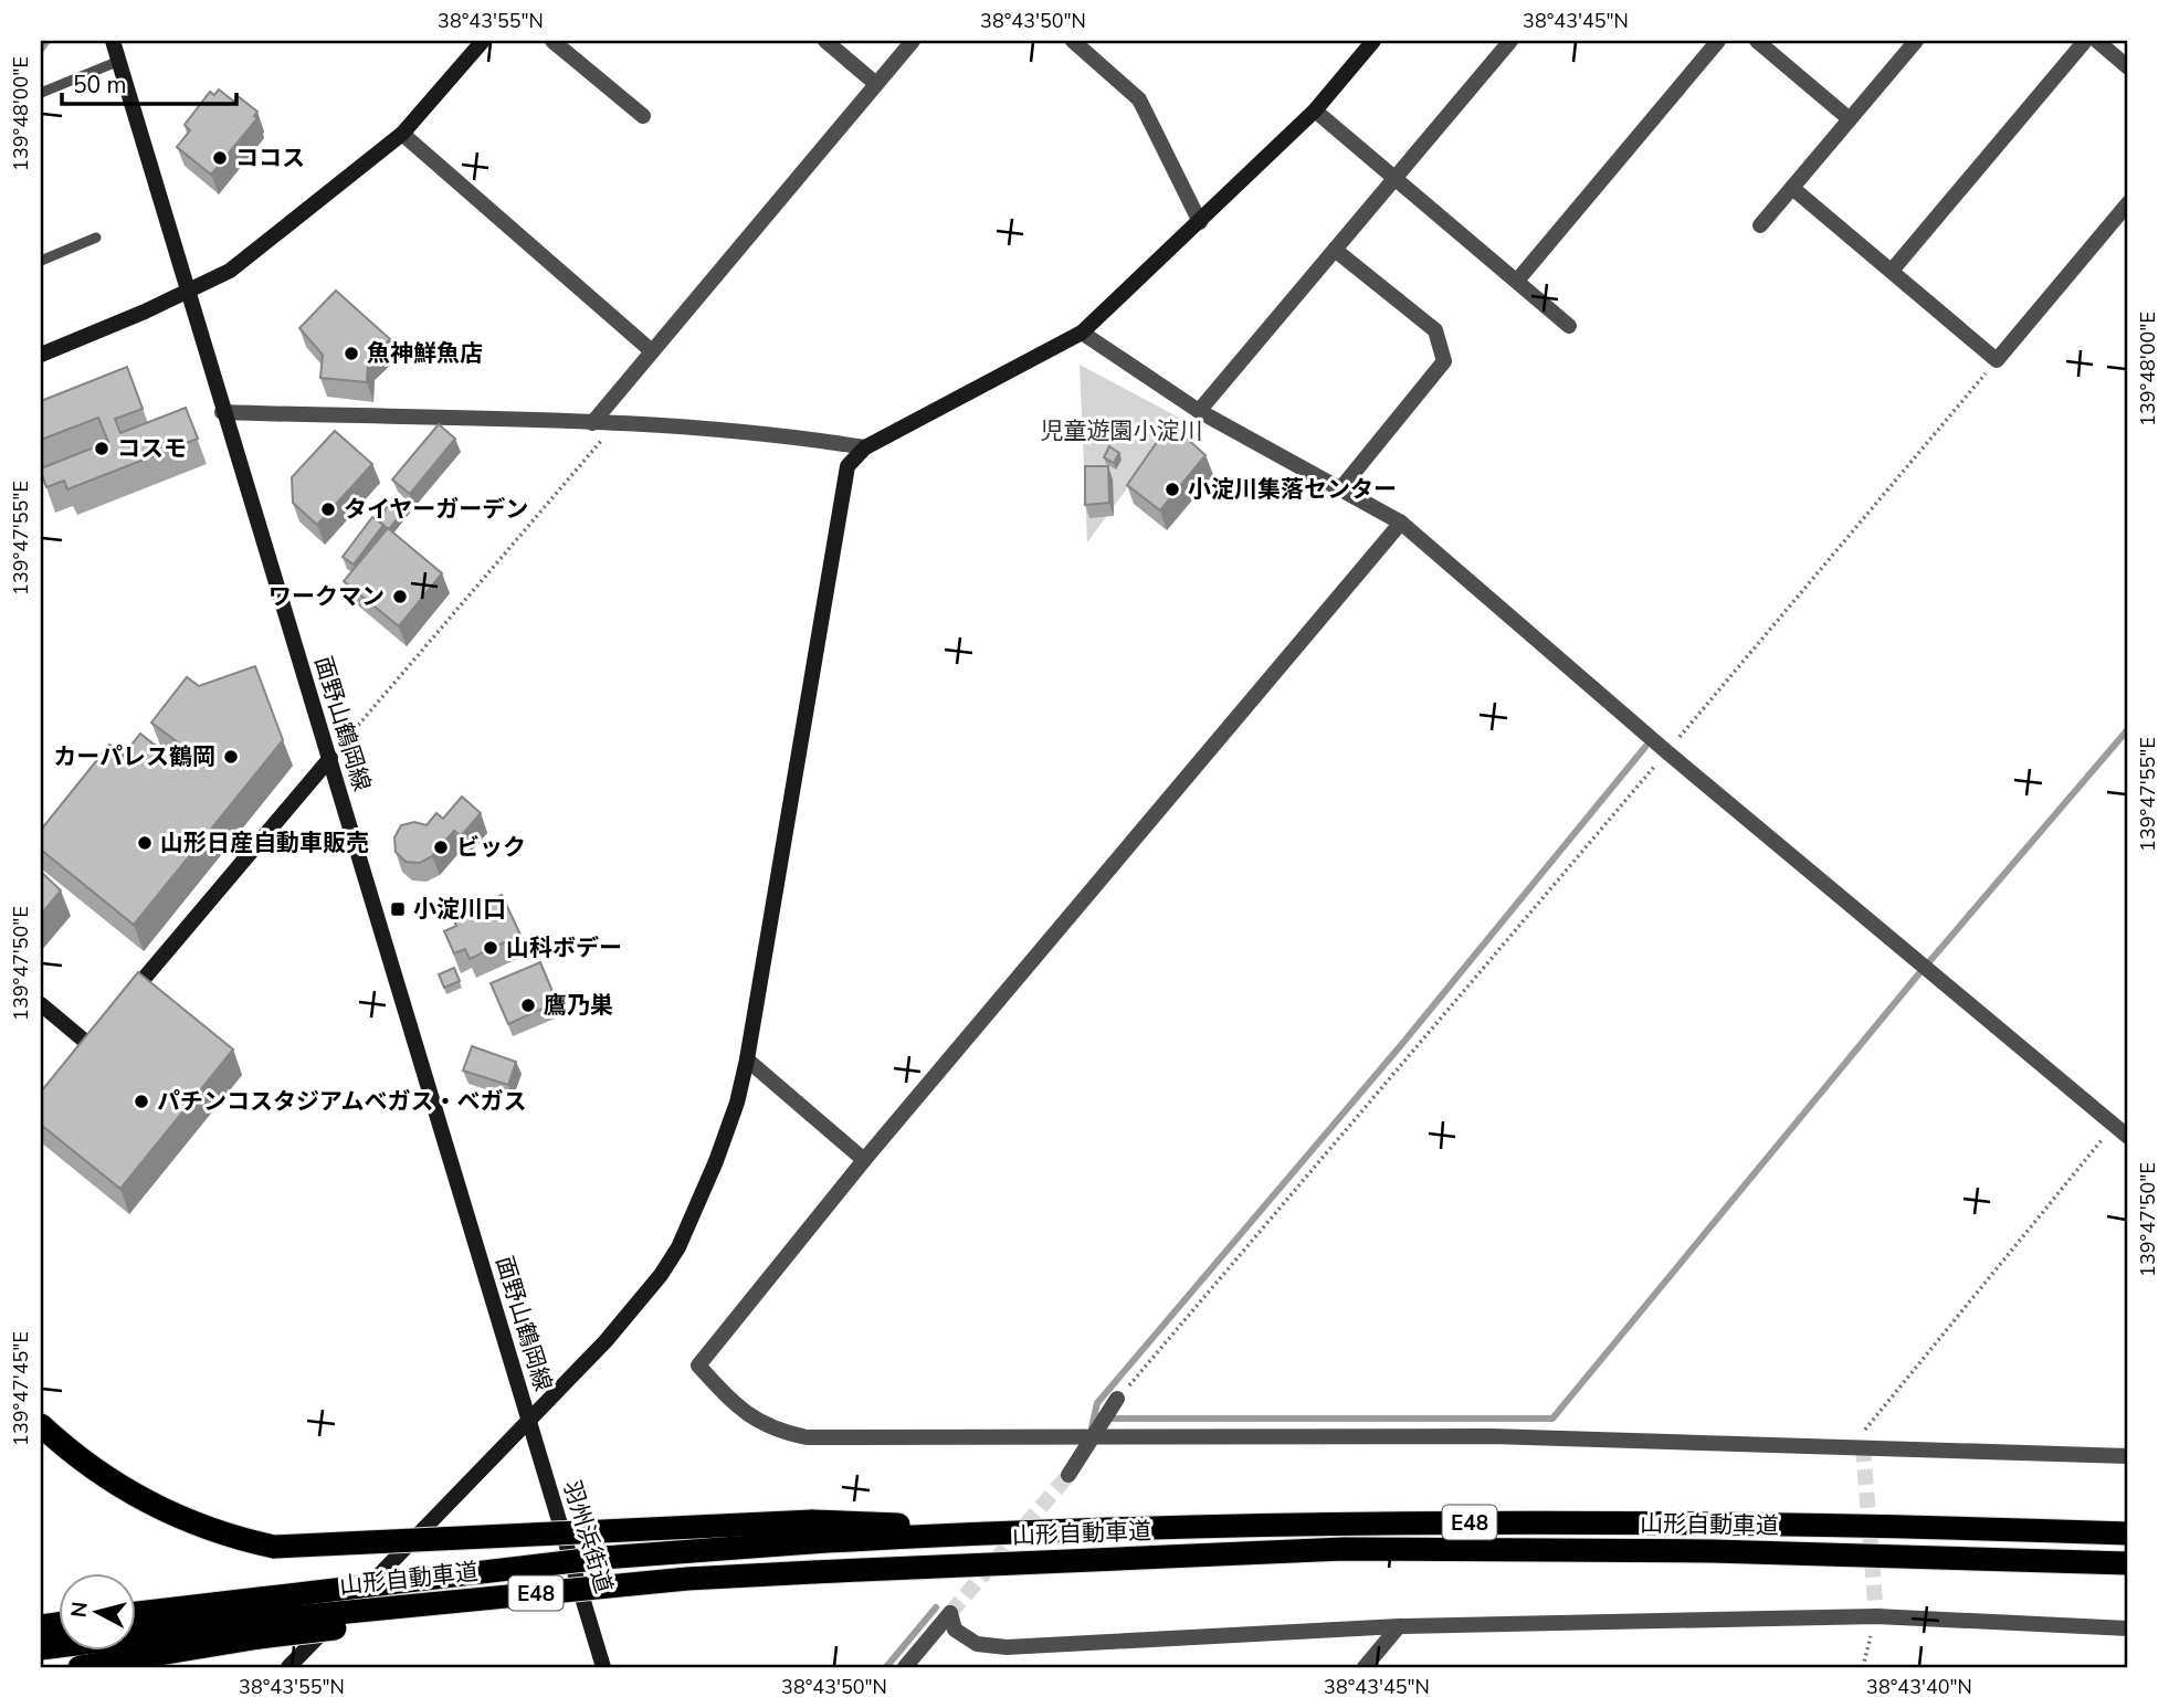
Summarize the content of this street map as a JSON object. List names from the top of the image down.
{
  "streets": {
    "highway": ["E48", "山形自動車道"],
    "street": ["面野山鶴岡線", "羽州浜街道"]
  },
  "crossings": [
    ["面野山鶴岡線", "羽州浜街道"]
  ],
  "parks": ["児童遊園小淀川"],
  "places": {
    "other": [
      "ココス",
      "魚神鮮魚店",
      "コスモ",
      "小淀川集落センター",
      "タイヤーガーデン",
      "ワークマン",
      "カーパレス鶴岡",
      "山形日産自動車販売",
      "ビック",
      "山科ボデー",
      "鷹乃巣",
      "パチンコスタジアムベガス・ベガス"
    ],
    "transit": ["小淀川口"]
  },
  "scale_bar": "50 m",
  "north": "left",
  "coordinates": [
    "38°43'55\"N",
    "38°43'50\"N",
    "38°43'45\"N",
    "139°48'00\"E",
    "139°47'55\"E",
    "139°47'50\"E",
    "139°47'45\"E",
    "38°43'40\"N"
  ]
}
